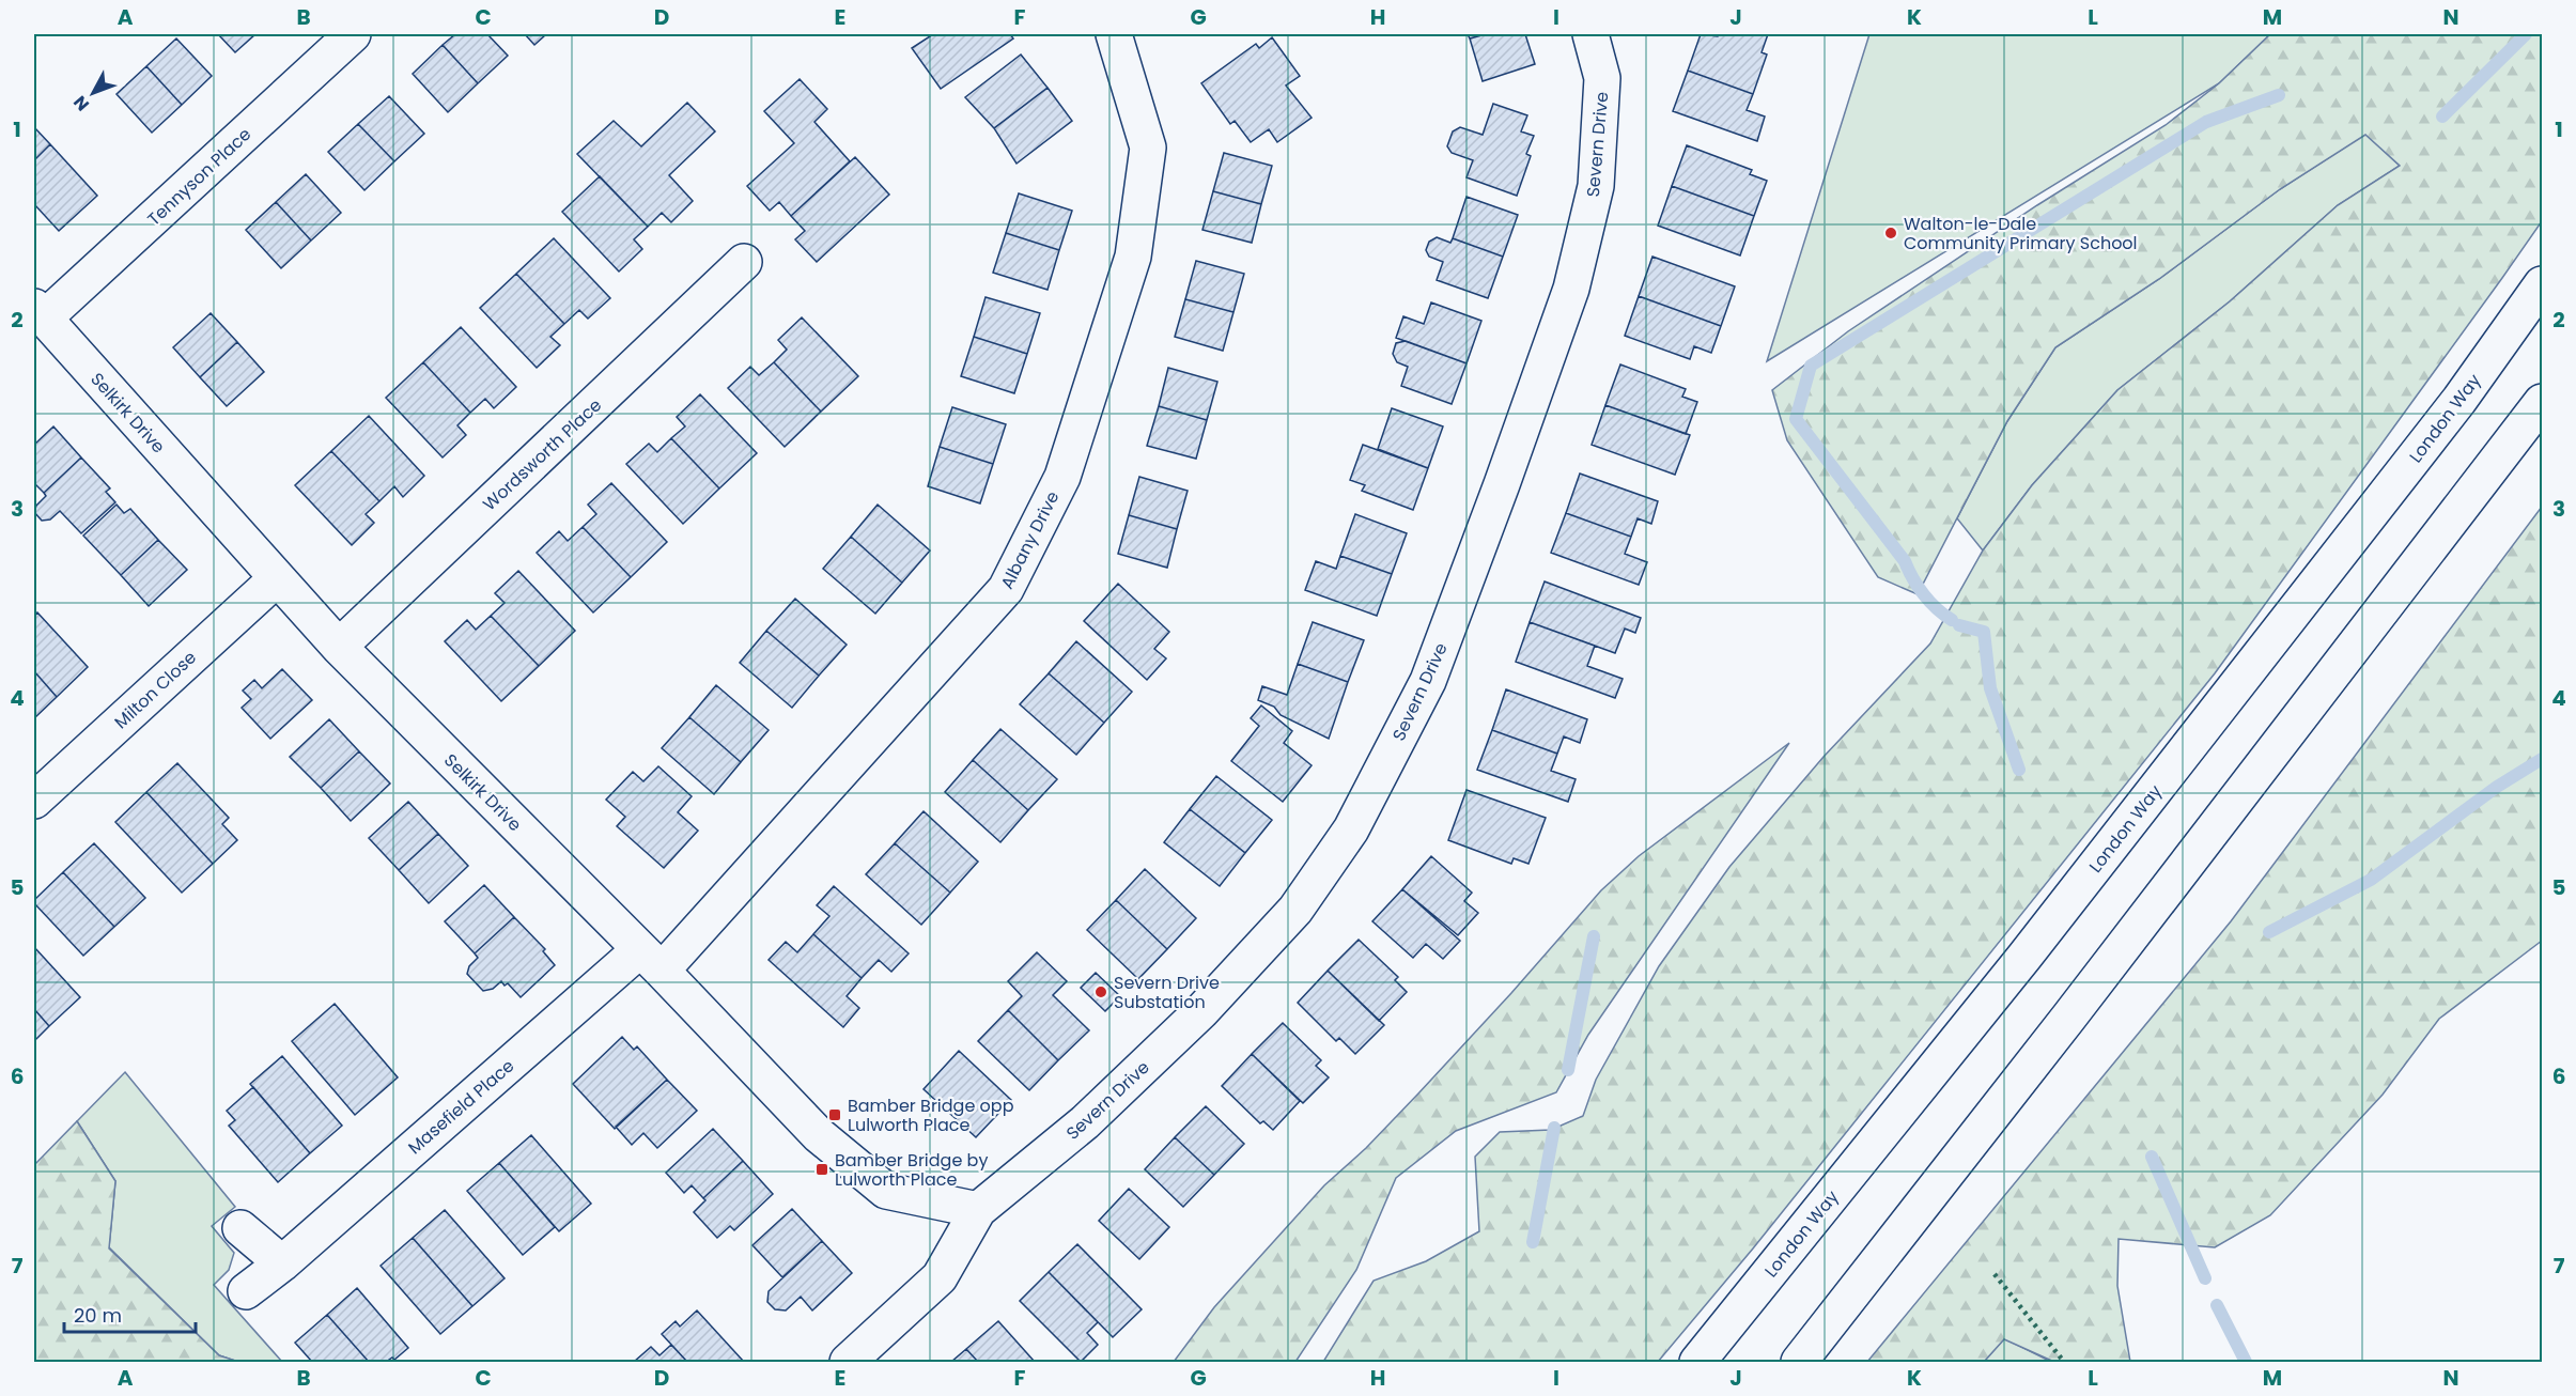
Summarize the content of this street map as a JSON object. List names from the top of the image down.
{
  "streets": {
    "main road": [
      "Severn Drive",
      "Tennyson Place",
      "Selkirk Drive",
      "London Way",
      "Wordsworth Place",
      "Albany Drive",
      "Milton Close",
      "Masefield Place"
    ]
  },
  "crossings": [
    ["Severn Drive", "Selkirk Drive"],
    ["Tennyson Place", "Selkirk Drive"],
    ["Selkirk Drive", "Wordsworth Place"],
    ["Selkirk Drive", "Albany Drive"],
    ["Selkirk Drive", "Milton Close"],
    ["Selkirk Drive", "Masefield Place"],
    ["Albany Drive", "Masefield Place"]
  ],
  "places": {
    "other": ["Walton-le-Dale Community Primary School", "Severn Drive Substation"],
    "transit": ["Bamber Bridge opp Lulworth Place", "Bamber Bridge by Lulworth Place"]
  },
  "scale_bar": "20 m",
  "north": "bottom left",
  "grid": {
    "columns": [
      "A",
      "B",
      "C",
      "D",
      "E",
      "F",
      "G",
      "H",
      "I",
      "J",
      "K",
      "L",
      "M",
      "N"
    ],
    "rows": [
      "1",
      "2",
      "3",
      "4",
      "5",
      "6",
      "7"
    ]
  }
}
